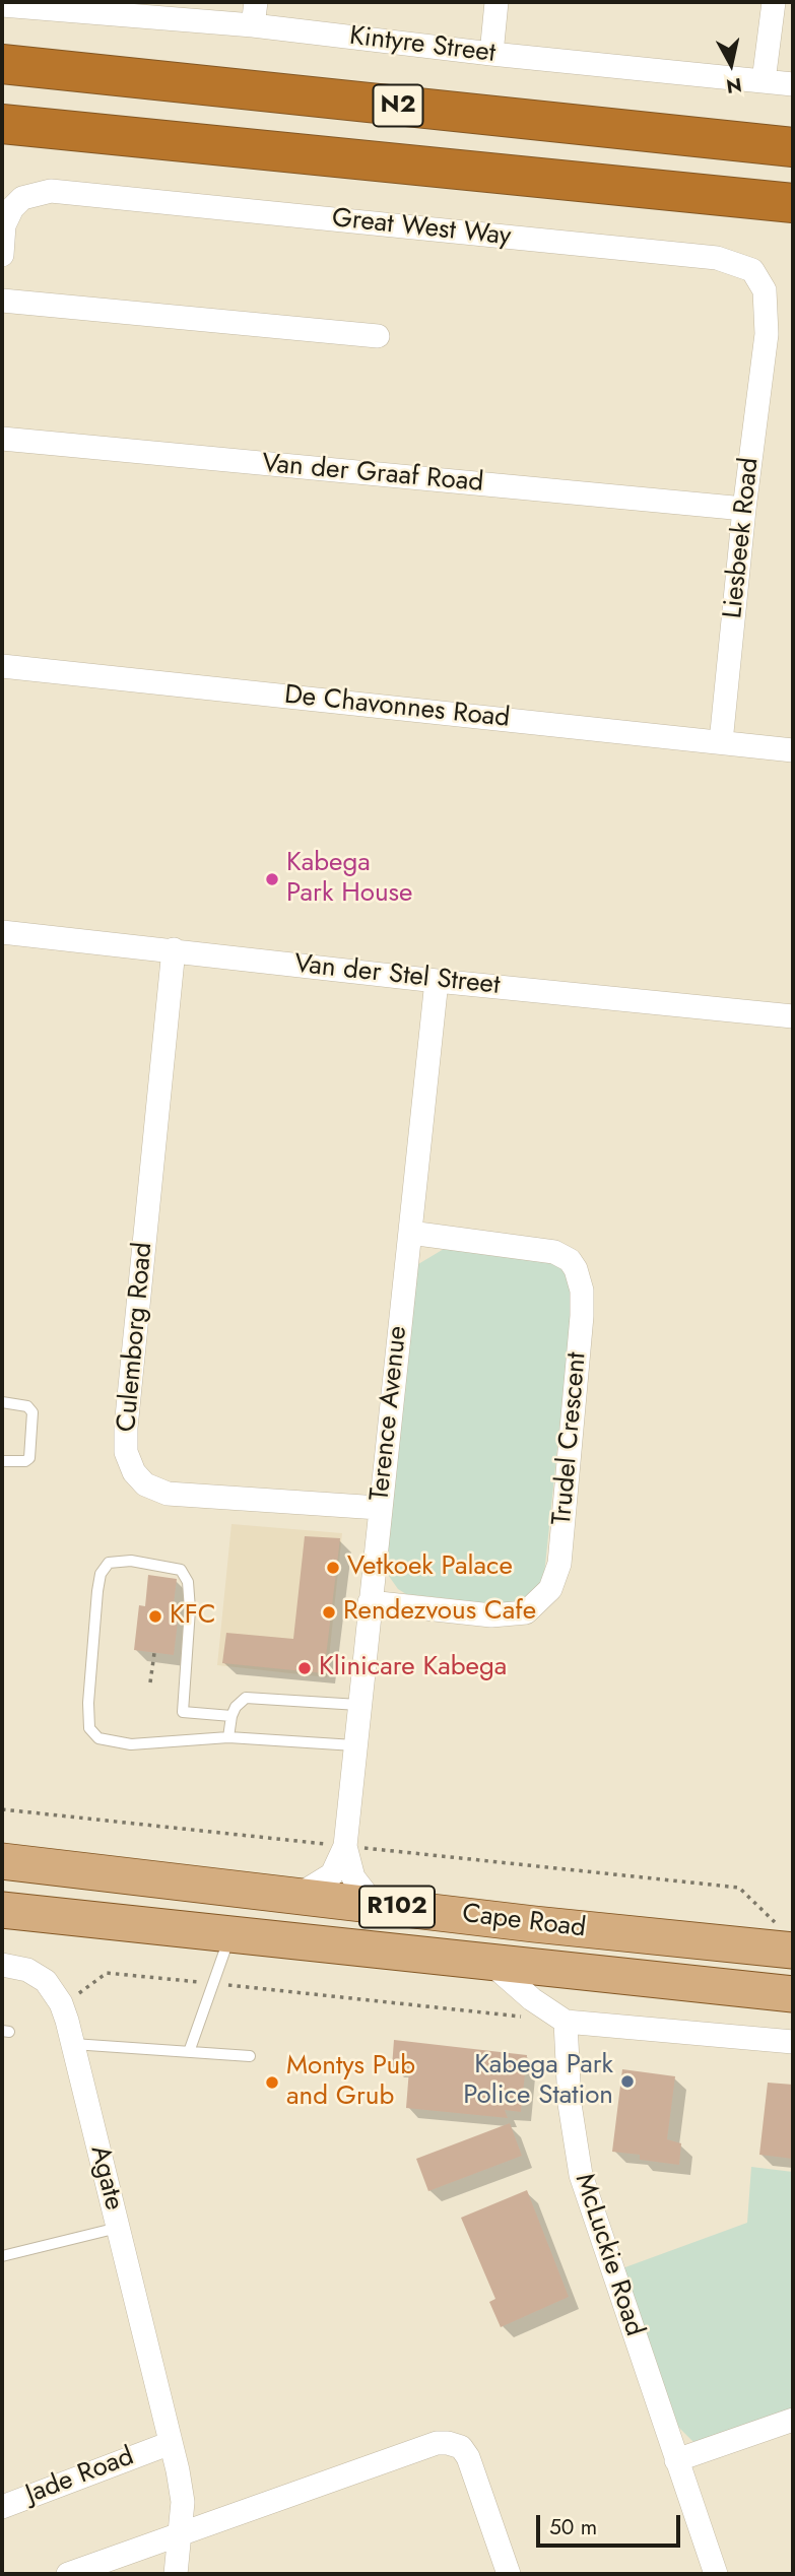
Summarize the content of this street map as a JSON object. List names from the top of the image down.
{
  "streets": {
    "highway": ["N2"],
    "main road": ["R102", "Cape Road"],
    "street": [
      "Kintyre Street",
      "Great West Way",
      "Van der Graaf Road",
      "Liesbeek Road",
      "De Chavonnes Road",
      "Van der Stel Street",
      "Culemborg Road",
      "Terence Avenue",
      "Trudel Crescent",
      "Agate",
      "McLuckie Road",
      "Jade Road"
    ]
  },
  "crossings": [
    ["Great West Way", "Liesbeek Road"],
    ["Van der Graaf Road", "Liesbeek Road"],
    ["Liesbeek Road", "De Chavonnes Road"],
    ["Van der Stel Street", "Culemborg Road"],
    ["Van der Stel Street", "Terence Avenue"],
    ["Culemborg Road", "Terence Avenue"],
    ["Terence Avenue", "Trudel Crescent"],
    ["Terence Avenue", "Cape Road"],
    ["Agate", "Jade Road"]
  ],
  "places": [
    "Kabega Park House",
    "Vetkoek Palace",
    "Rendezvous Cafe",
    "KFC",
    "Klinicare Kabega",
    "Kabega Park Police Station",
    "Montys Pub and Grub"
  ],
  "scale_bar": "50 m",
  "north": "bottom"
}
